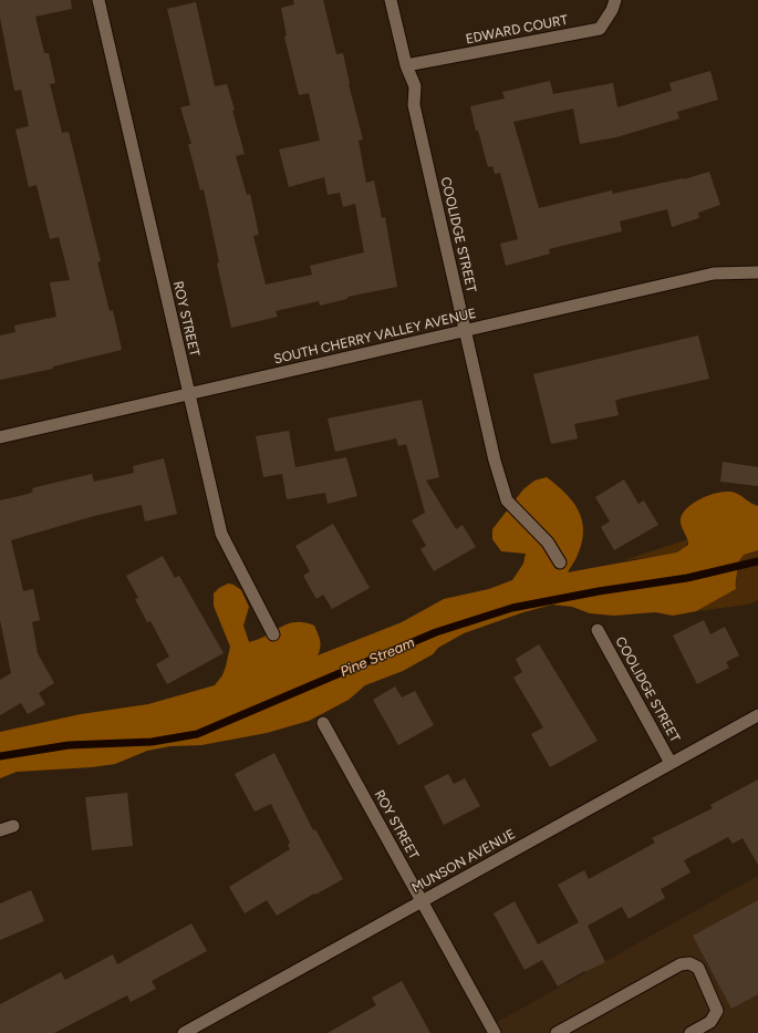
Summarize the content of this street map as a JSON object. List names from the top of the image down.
{
  "streets": {
    "street": [
      "EDWARD COURT",
      "COOLIDGE STREET",
      "ROY STREET",
      "SOUTH CHERRY VALLEY AVENUE",
      "MUNSON AVENUE"
    ]
  },
  "crossings": [
    ["EDWARD COURT", "COOLIDGE STREET"],
    ["COOLIDGE STREET", "SOUTH CHERRY VALLEY AVENUE"],
    ["COOLIDGE STREET", "MUNSON AVENUE"],
    ["ROY STREET", "SOUTH CHERRY VALLEY AVENUE"],
    ["ROY STREET", "MUNSON AVENUE"]
  ],
  "water": ["Pine Stream"]
}
